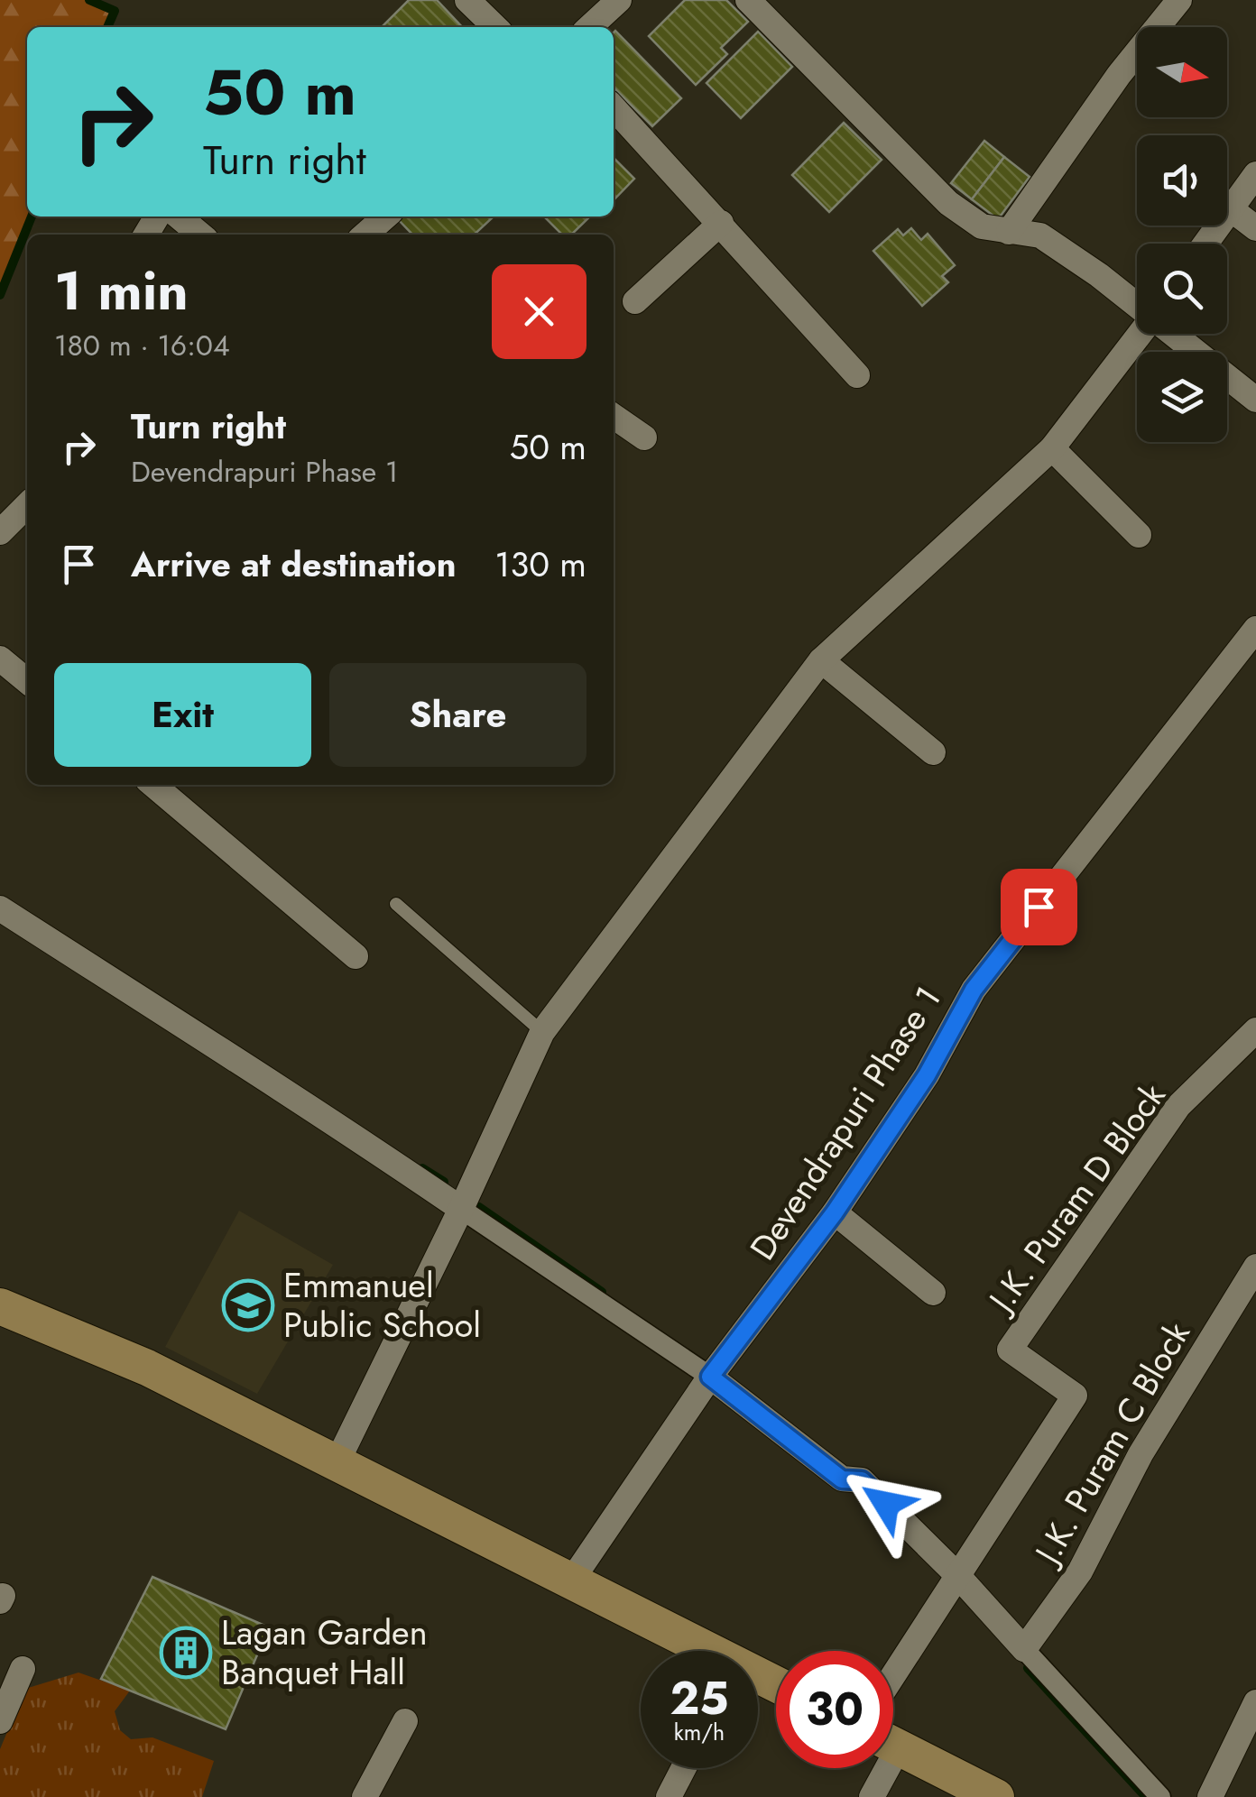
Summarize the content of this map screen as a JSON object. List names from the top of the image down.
{
  "streets": {
    "street": ["Devendrapuri Phase 1", "J.K. Puram D Block", "J.K. Puram C Block"]
  },
  "places": {
    "school or university": ["Emmanuel Public School"],
    "building": ["Lagan Garden Banquet Hall"]
  },
  "north": "right",
  "page": {
    "turn": ["50 m", "Turn right"],
    "heading": ["1 min", "180 m · 16:04"],
    "list": [
      {
        "name": "Turn right",
        "note": "Devendrapuri Phase 1",
        "value": "50 m"
      },
      {
        "name": "Arrive at destination",
        "value": "130 m"
      }
    ],
    "buttons": ["Exit", "Share"],
    "speed": "25 km/h",
    "limit": "30"
  }
}
